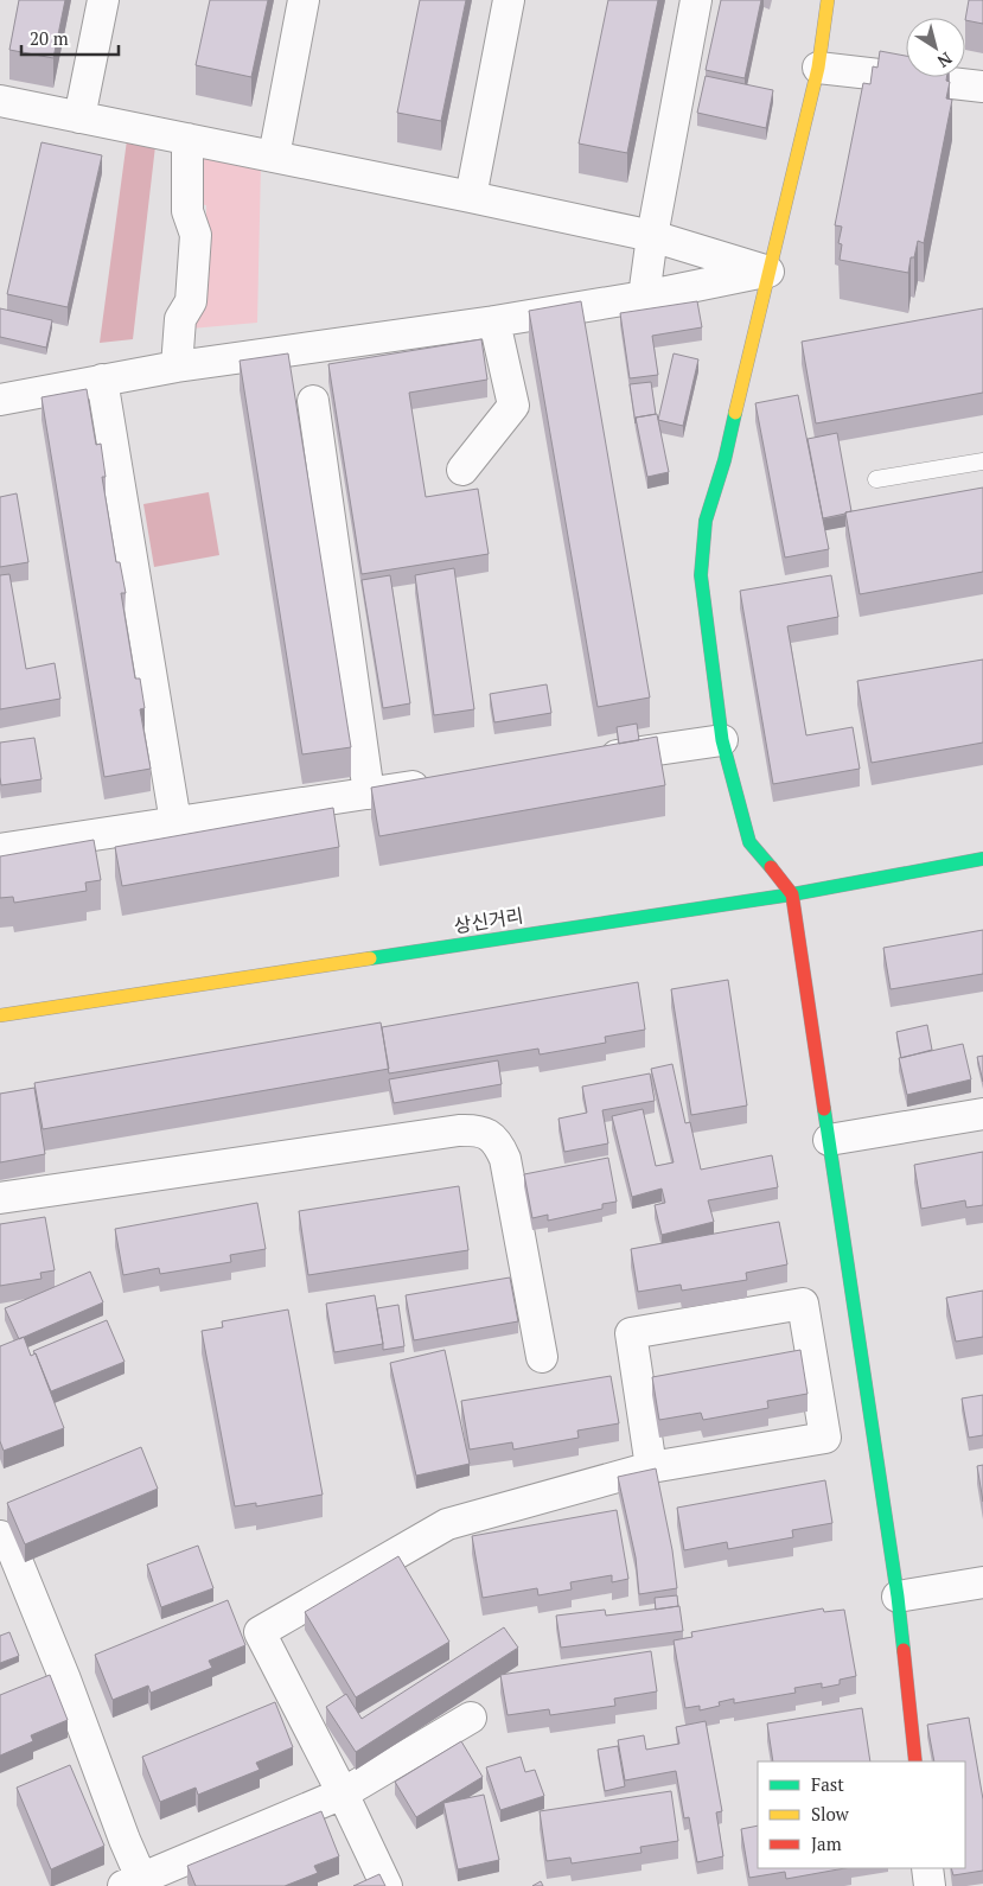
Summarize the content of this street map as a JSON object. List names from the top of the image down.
{
  "streets": {
    "street": ["상신거리"]
  },
  "legend": ["Fast", "Slow", "Jam"],
  "scale_bar": "20 m",
  "north": "bottom right"
}
